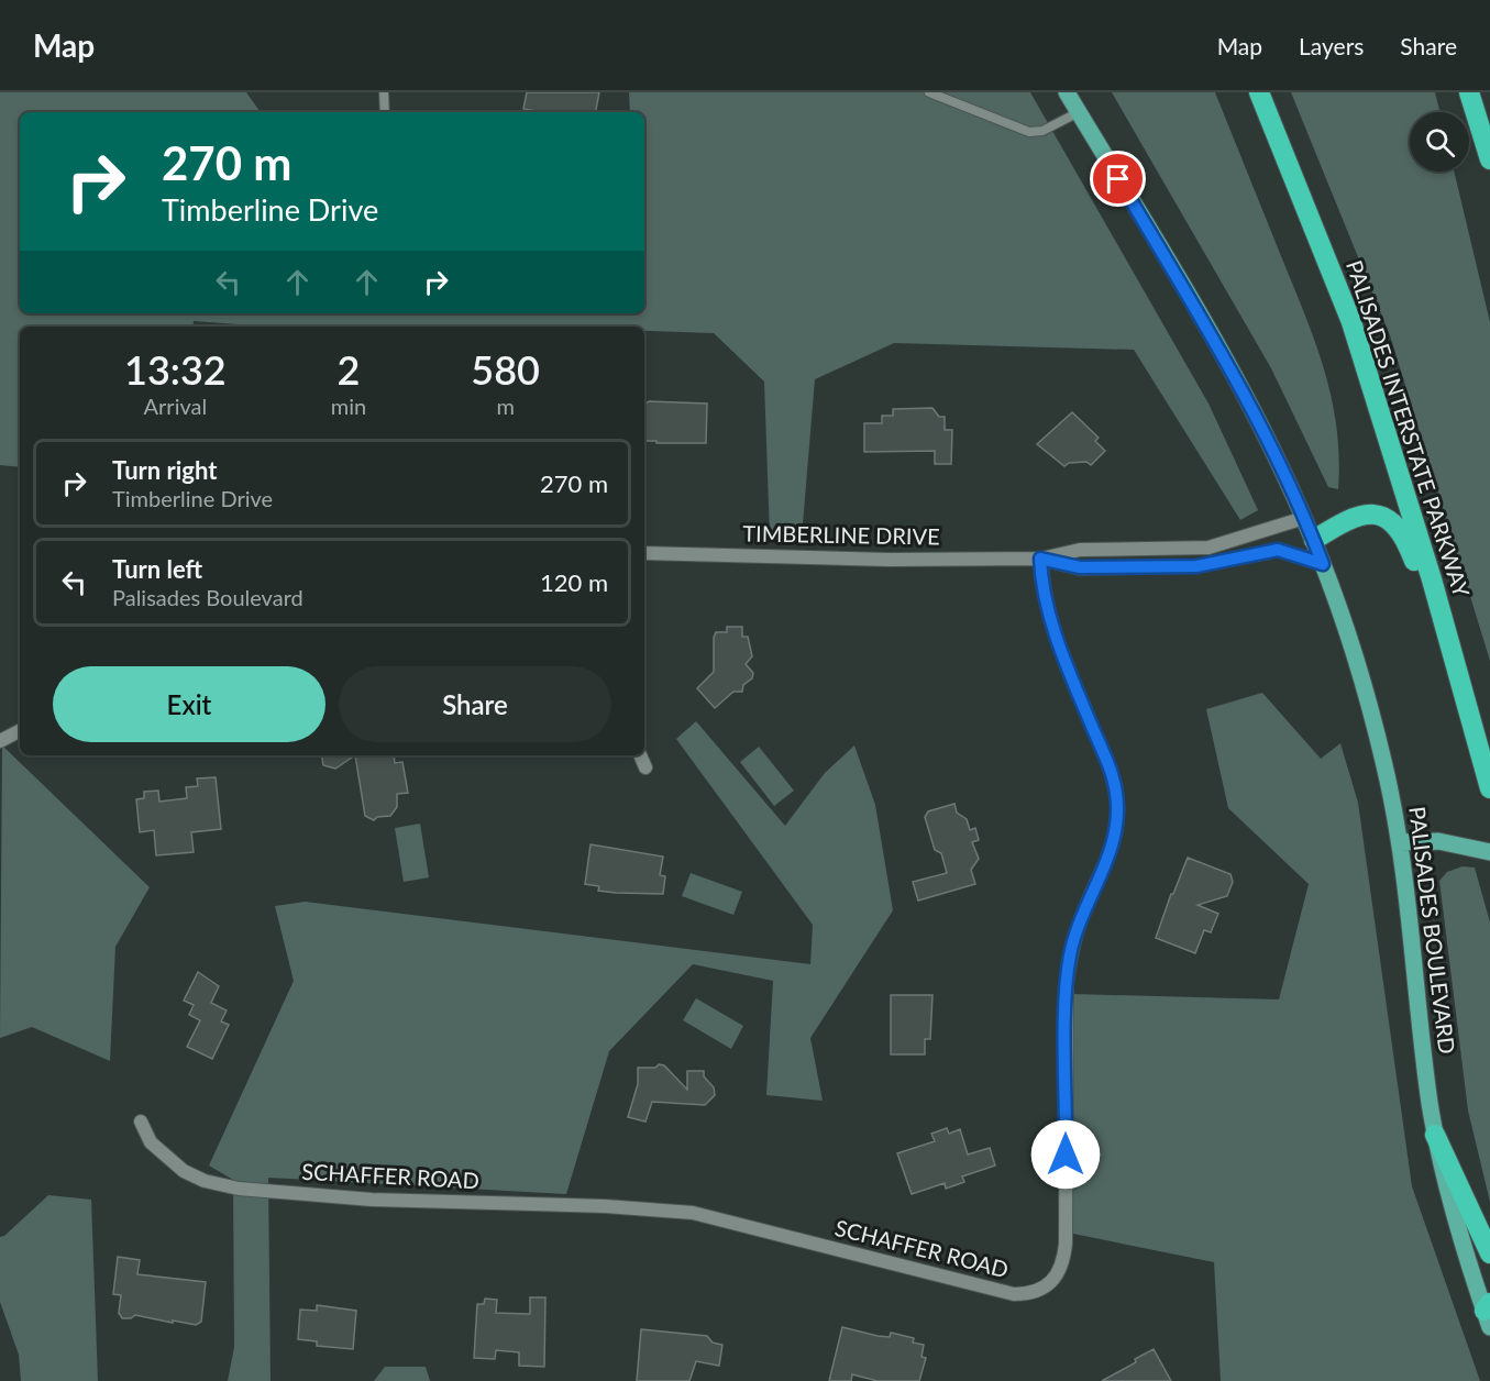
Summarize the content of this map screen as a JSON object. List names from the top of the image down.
{
  "streets": {
    "highway": ["PALISADES INTERSTATE PARKWAY"],
    "main road": ["PALISADES BOULEVARD"],
    "street": ["TIMBERLINE DRIVE", "SCHAFFER ROAD"]
  },
  "crossings": [
    ["TIMBERLINE DRIVE", "PALISADES BOULEVARD"],
    ["TIMBERLINE DRIVE", "SCHAFFER ROAD"]
  ],
  "page": {
    "header": "Map",
    "nav": ["Map", "Layers", "Share"],
    "turn": ["270 m", "Timberline Drive"],
    "eta": [
      "13:32",
      "Arrival",
      "2",
      "min",
      "580",
      "m"
    ],
    "list": [
      {
        "name": "Turn right",
        "note": "Timberline Drive",
        "value": "270 m"
      },
      {
        "name": "Turn left",
        "note": "Palisades Boulevard",
        "value": "120 m"
      }
    ],
    "buttons": ["Exit", "Share"]
  }
}
